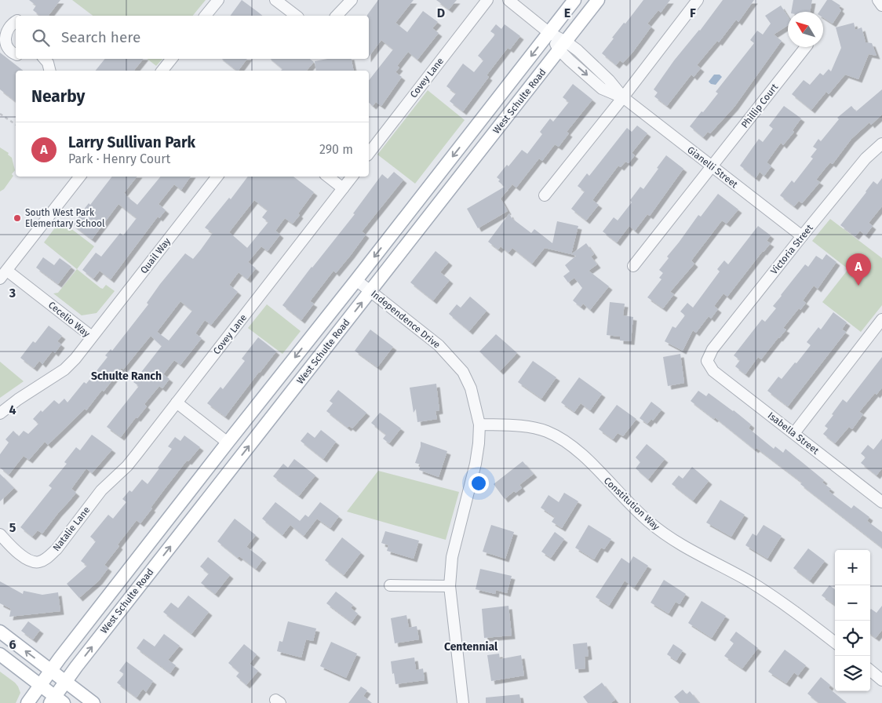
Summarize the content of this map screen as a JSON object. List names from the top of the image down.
{
  "streets": {
    "main road": ["West Schulte Road"],
    "street": [
      "Covey Lane",
      "Phillip Court",
      "Gianelli Street",
      "Victoria Street",
      "Quail Way",
      "Cecelio Way",
      "Independence Drive",
      "Isabella Street",
      "Constitution Way",
      "Natalie Lane"
    ]
  },
  "crossings": [
    ["Covey Lane", "Natalie Lane"],
    ["West Schulte Road", "Gianelli Street"],
    ["West Schulte Road", "Independence Drive"],
    ["Phillip Court", "Gianelli Street"],
    ["Gianelli Street", "Victoria Street"],
    ["Victoria Street", "Isabella Street"],
    ["Quail Way", "Cecelio Way"],
    ["Independence Drive", "Constitution Way"]
  ],
  "districts": ["Schulte Ranch", "Centennial"],
  "places": ["South West Park Elementary School"],
  "north": "top left",
  "page": {
    "search": "Search here",
    "heading": "Nearby",
    "list": [
      {
        "mark": "A",
        "name": "Larry Sullivan Park",
        "note": "Park · Henry Court",
        "value": "290 m"
      }
    ],
    "pins": "A",
    "map_buttons": ["+", "−"]
  },
  "grid": {
    "columns": ["D", "E", "F"],
    "rows": [
      "3",
      "4",
      "5",
      "6"
    ]
  }
}
